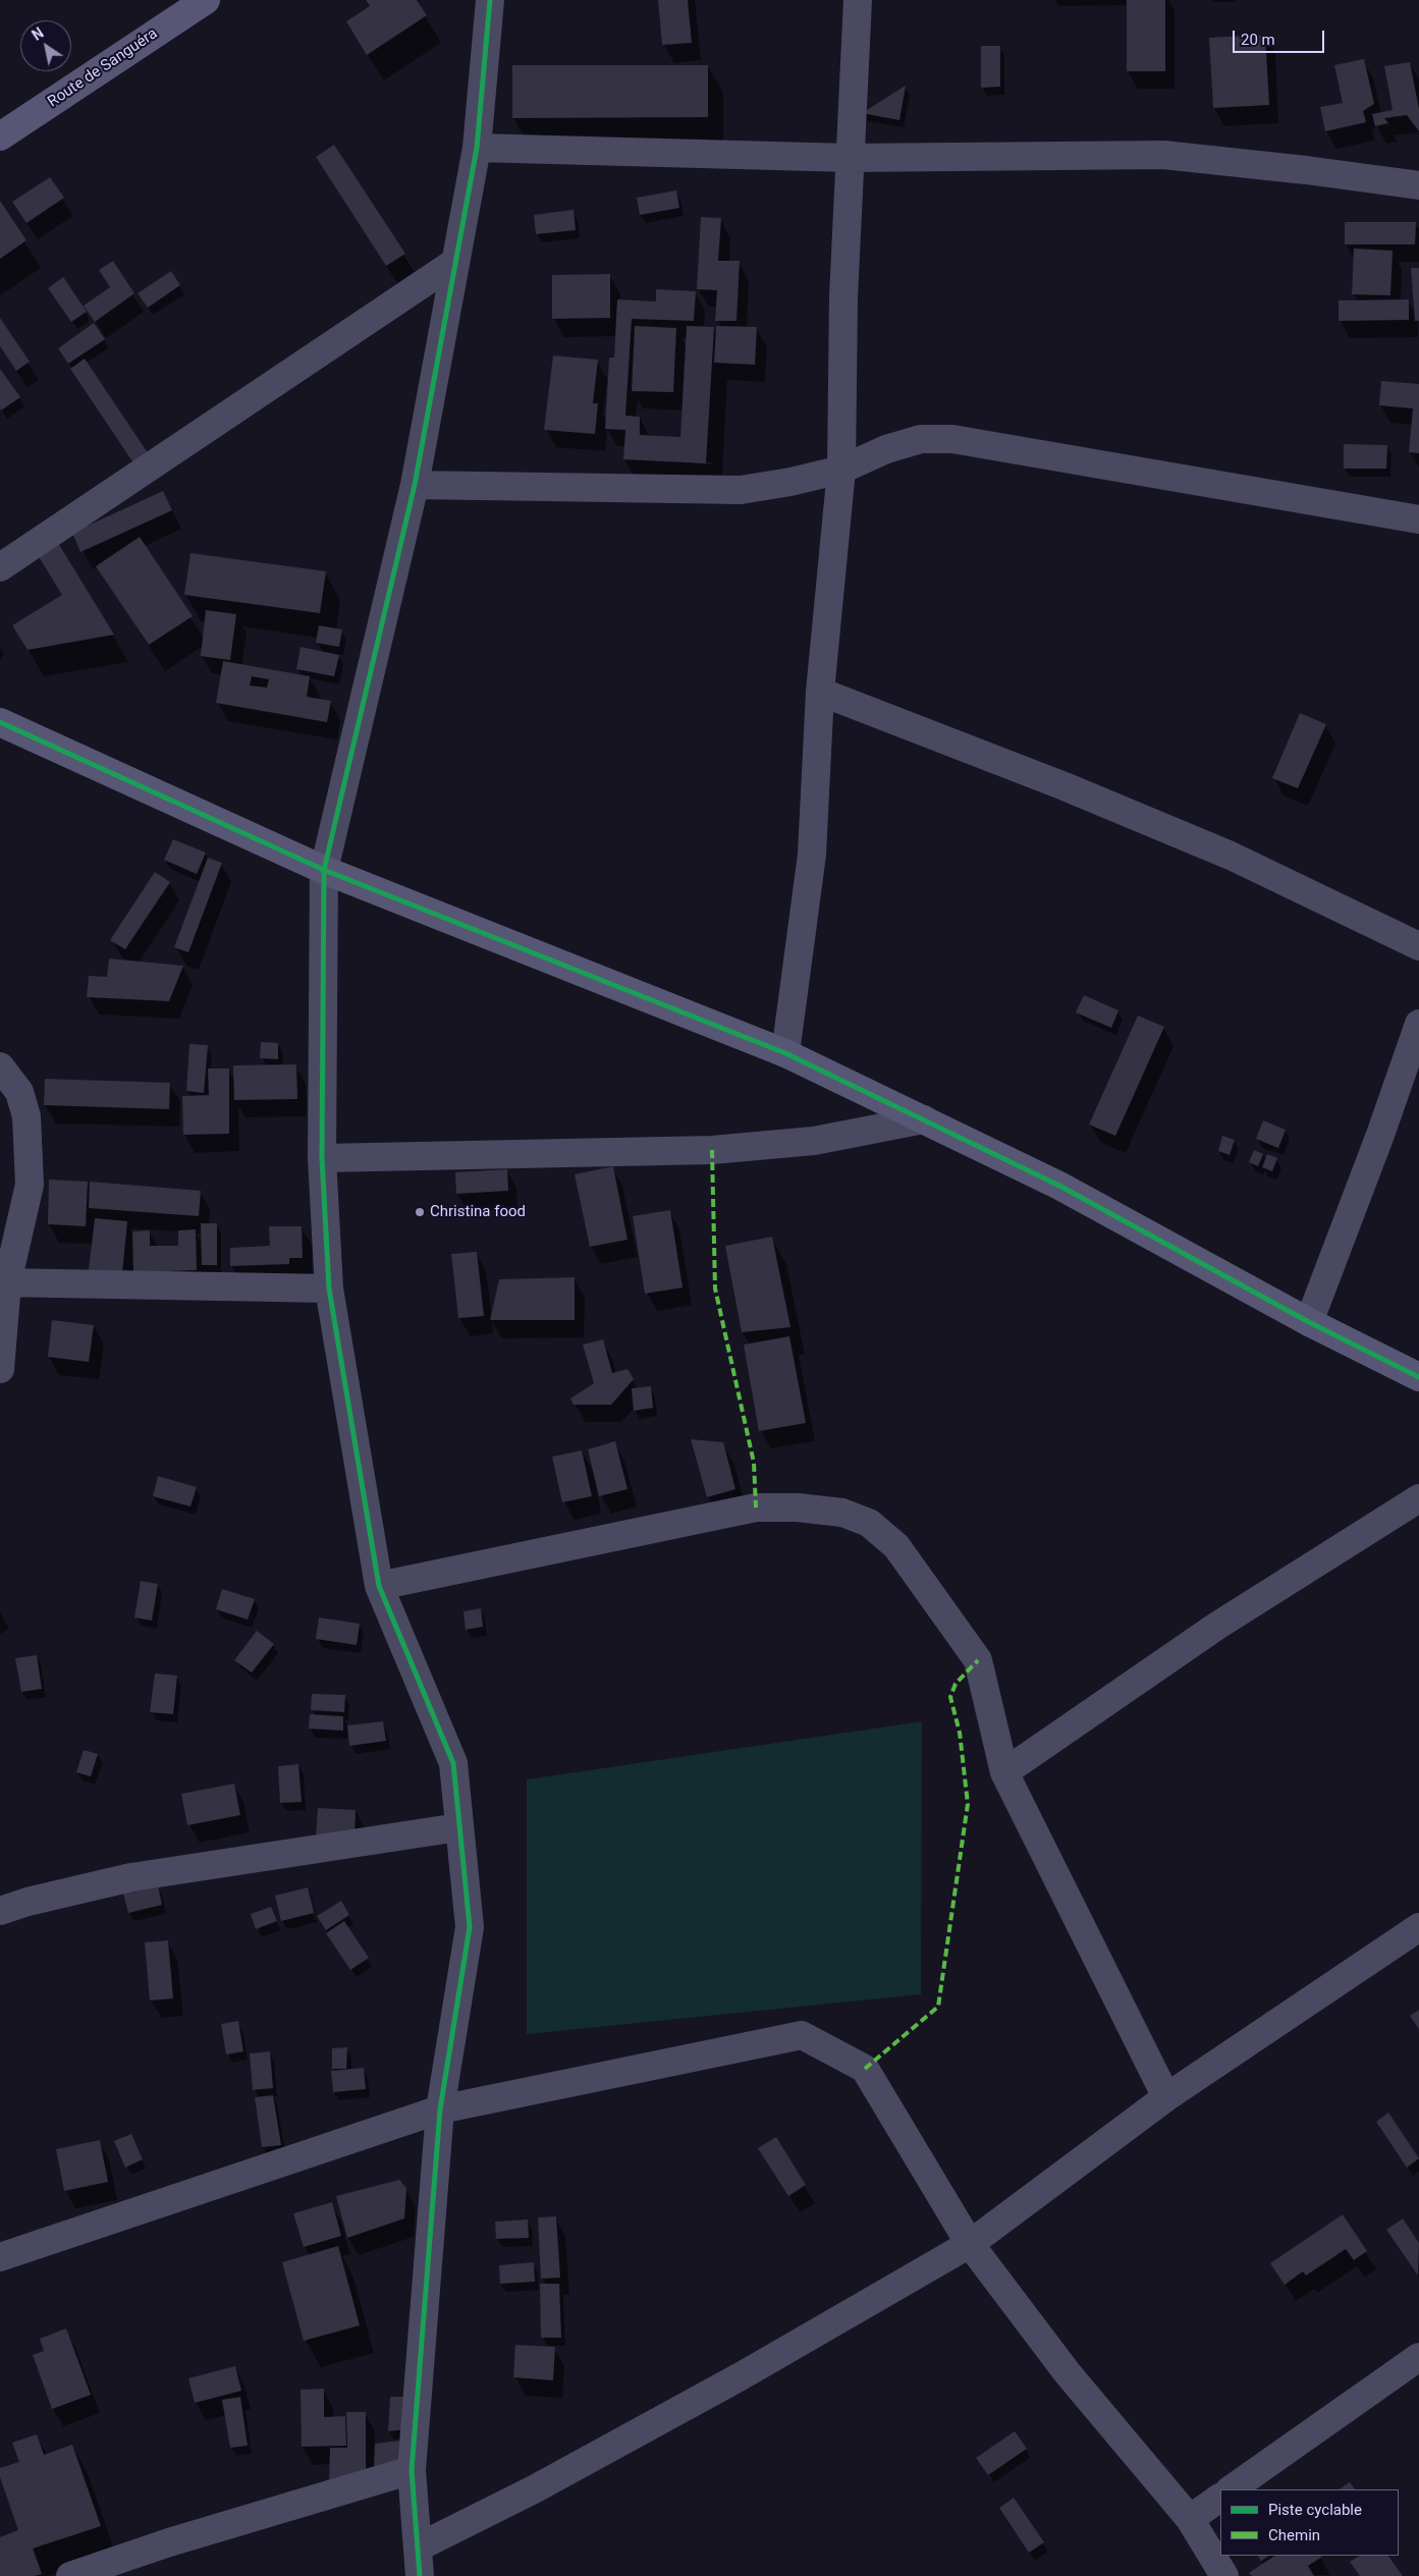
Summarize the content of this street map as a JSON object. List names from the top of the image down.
{
  "streets": {
    "street": ["Route de Sanguéra"]
  },
  "places": ["Christina food"],
  "legend": ["Piste cyclable", "Chemin"],
  "scale_bar": "20 m",
  "north": "top left"
}
